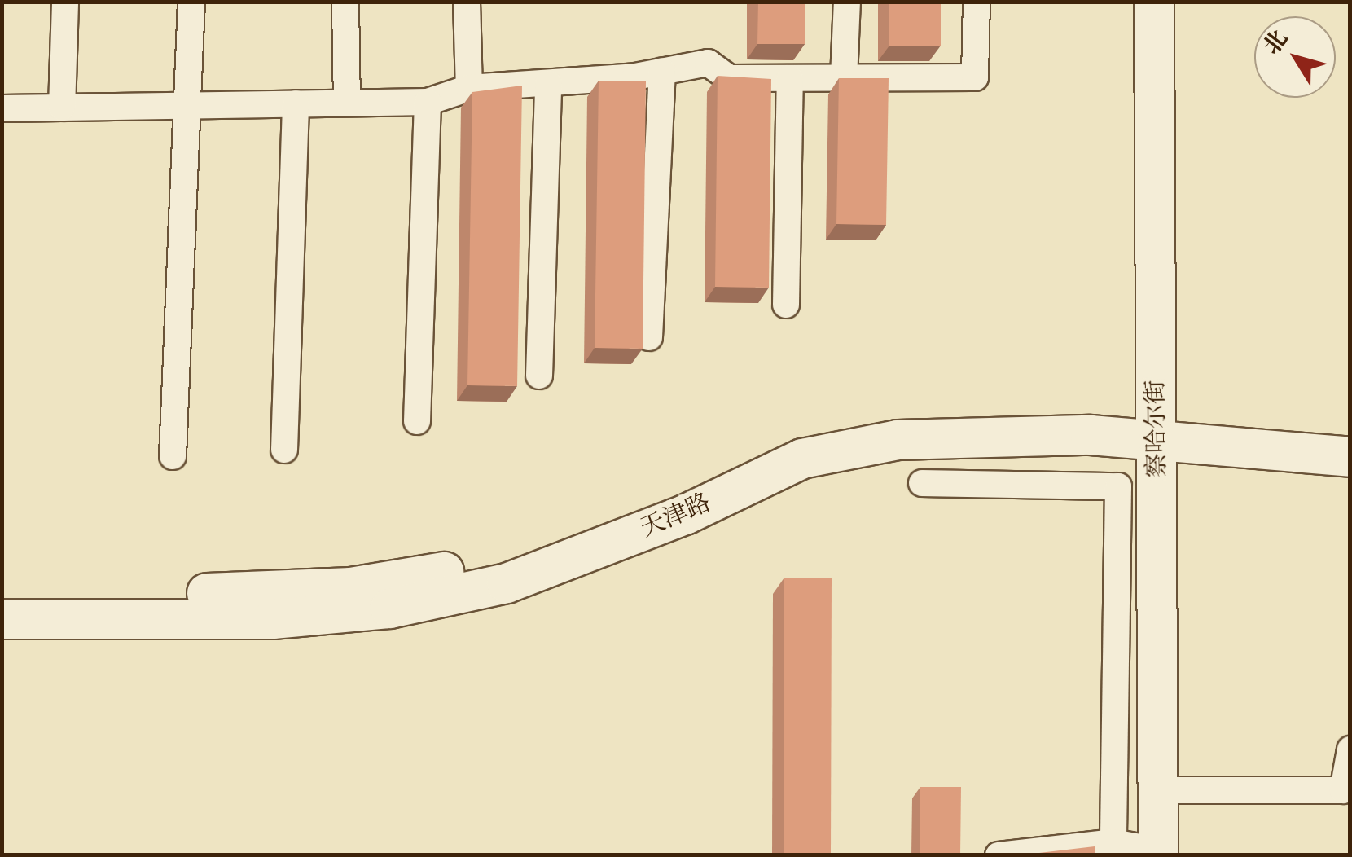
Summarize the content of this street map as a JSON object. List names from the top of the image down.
{
  "streets": {
    "street": ["察哈尔街", "天津路"]
  },
  "crossings": [
    ["察哈尔街", "天津路"]
  ],
  "north": "top left"
}
